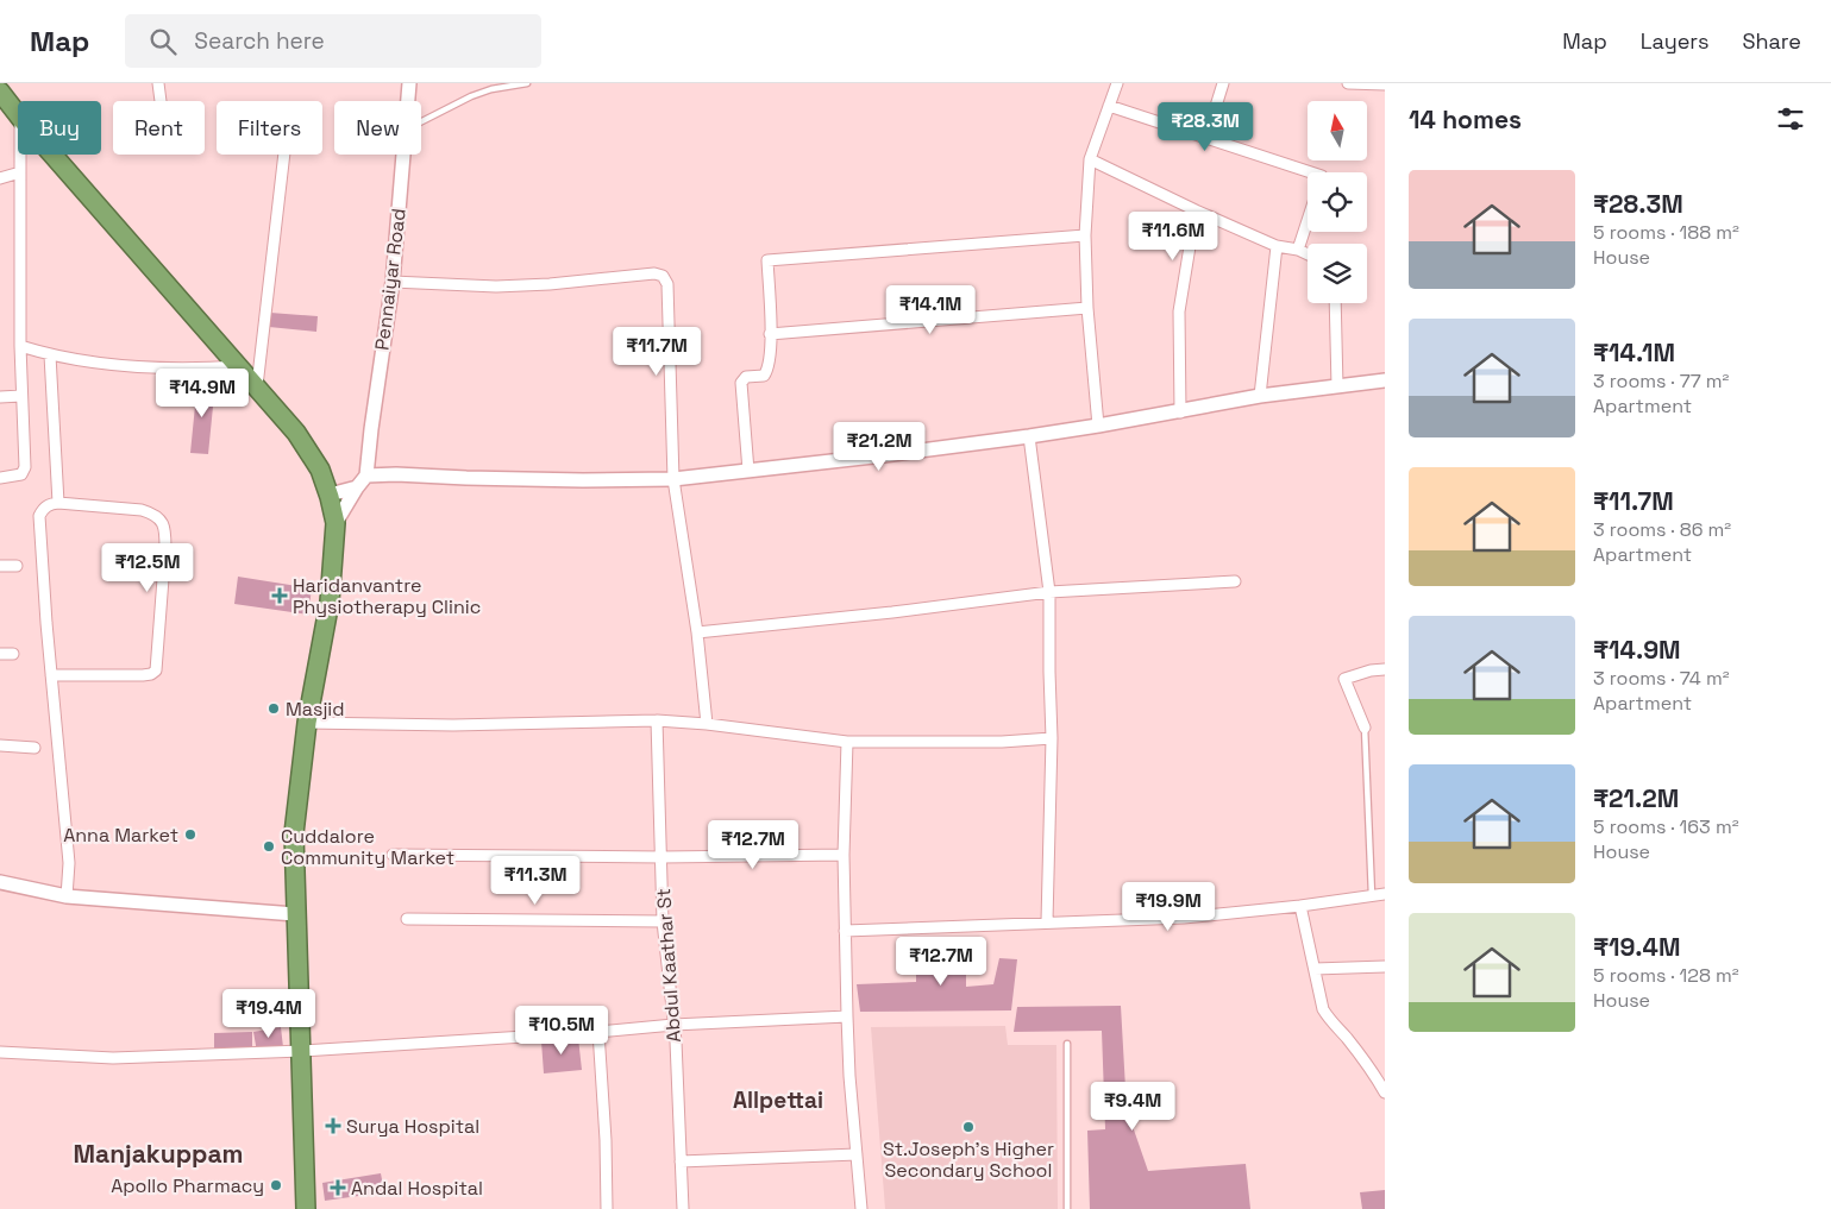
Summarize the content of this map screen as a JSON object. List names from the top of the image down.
{
  "streets": {
    "street": ["Pennaiyar Road", "Abdul Kaathar St"]
  },
  "districts": ["Allpettai", "Manjakuppam"],
  "places": {
    "health": ["Haridanvantre Physiotherapy Clinic", "Surya Hospital", "Andal Hospital"],
    "other": [
      "Masjid",
      "Anna Market",
      "Cuddalore Community Market",
      "St.Joseph's Higher Secondary School",
      "Apollo Pharmacy"
    ]
  },
  "north": "top",
  "page": {
    "header": "Map",
    "search": "Search here",
    "nav": ["Map", "Layers", "Share"],
    "heading": "14 homes",
    "chip": [
      "Buy",
      "Rent",
      "Filters",
      "New"
    ],
    "price": [
      "₹28.3M",
      "₹11.6M",
      "₹14.1M",
      "₹11.7M",
      "₹14.9M",
      "₹21.2M",
      "₹12.5M",
      "₹12.7M",
      "₹11.3M",
      "₹19.9M",
      "₹12.7M",
      "₹19.4M",
      "₹10.5M",
      "₹9.4M"
    ],
    "list": [
      {
        "name": "₹28.3M",
        "note": "5 rooms · 188 m² · House"
      },
      {
        "name": "₹14.1M",
        "note": "3 rooms · 77 m² · Apartment"
      },
      {
        "name": "₹11.7M",
        "note": "3 rooms · 86 m² · Apartment"
      },
      {
        "name": "₹14.9M",
        "note": "3 rooms · 74 m² · Apartment"
      },
      {
        "name": "₹21.2M",
        "note": "5 rooms · 163 m² · House"
      },
      {
        "name": "₹19.4M",
        "note": "5 rooms · 128 m² · House"
      }
    ]
  }
}
